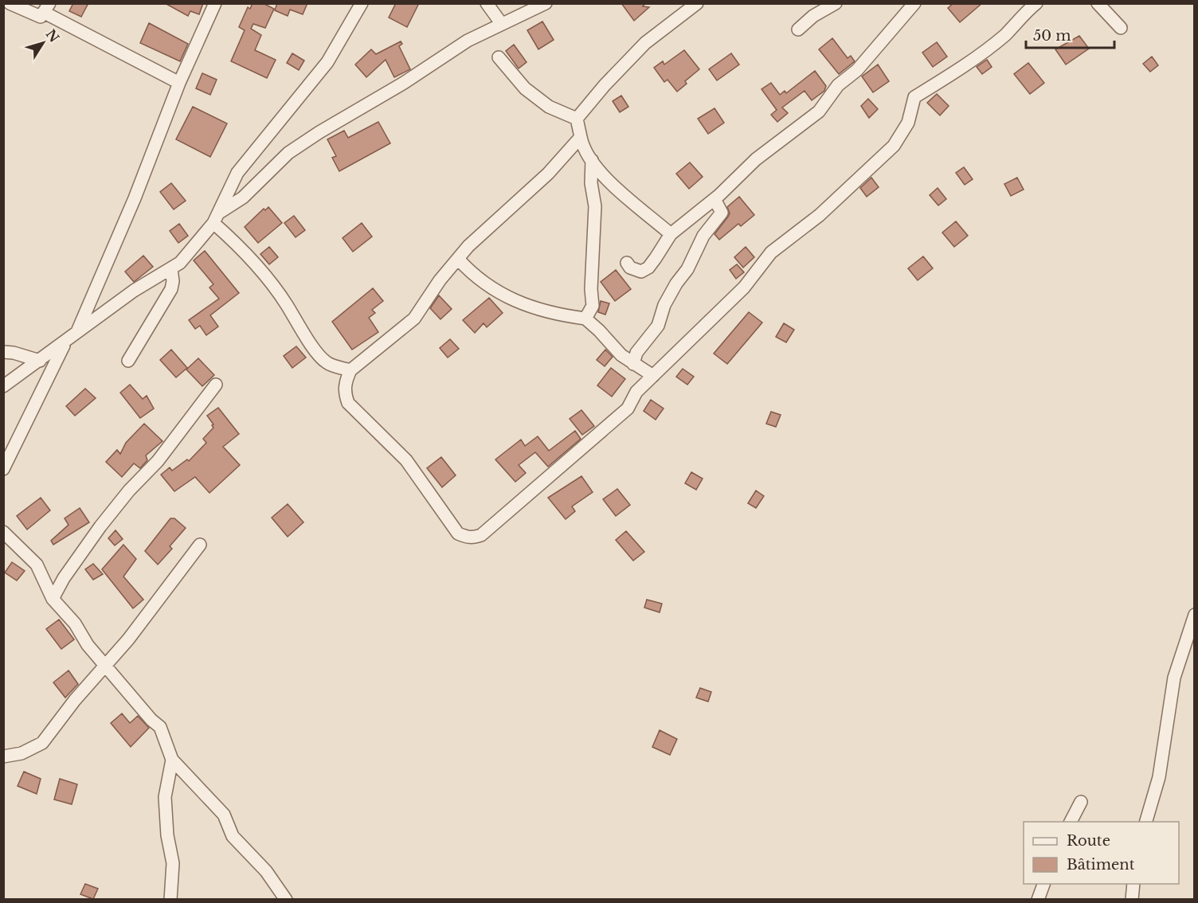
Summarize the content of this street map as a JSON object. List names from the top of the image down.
{
  "legend": ["Route", "Bâtiment"],
  "scale_bar": "50 m",
  "north": "top right"
}
